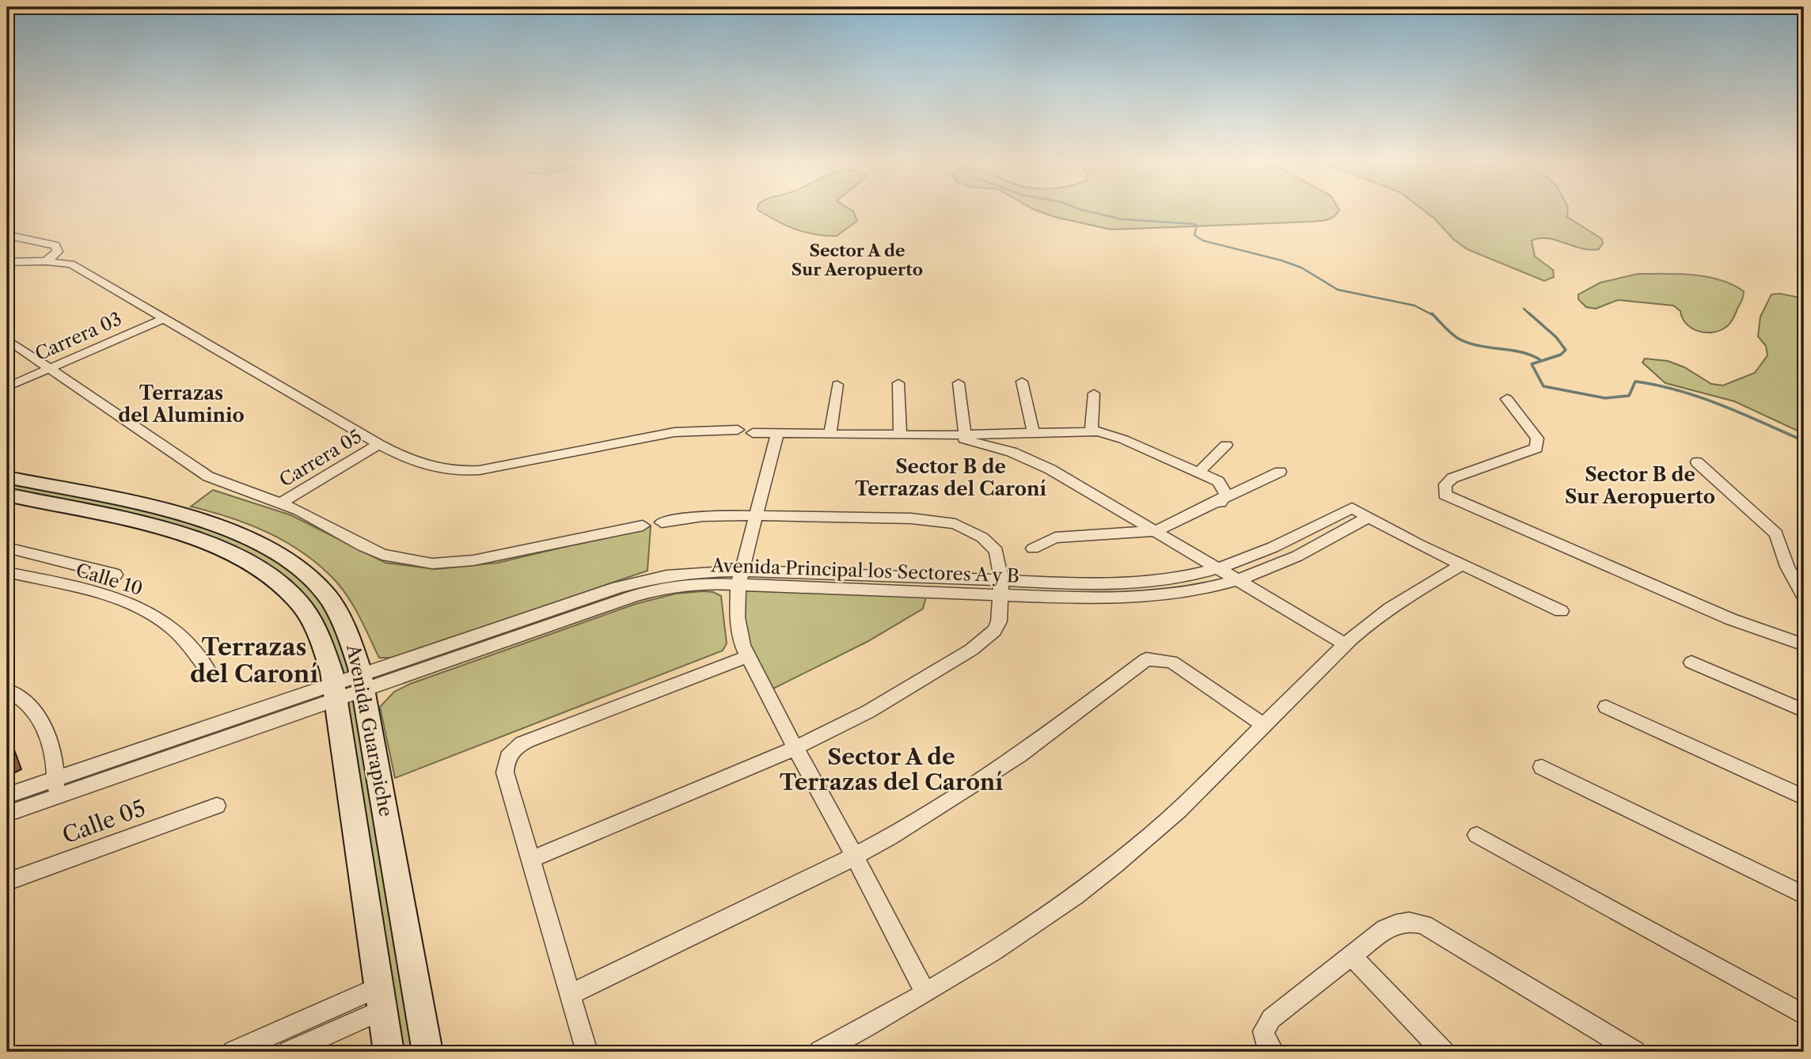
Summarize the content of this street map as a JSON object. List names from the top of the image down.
{
  "streets": {
    "street": [
      "Carrera 03",
      "Carrera 05",
      "Avenida Principal los Sectores A y B",
      "Calle 10",
      "Avenida Guarapiche",
      "Calle 05"
    ]
  },
  "crossings": [
    ["Avenida Principal los Sectores A y B", "Avenida Guarapiche"]
  ],
  "districts": [
    "Sector A de Sur Aeropuerto",
    "Terrazas del Aluminio",
    "Sector B de Terrazas del Caroní",
    "Sector B de Sur Aeropuerto",
    "Terrazas del Caroní",
    "Sector A de Terrazas del Caroní"
  ]
}
